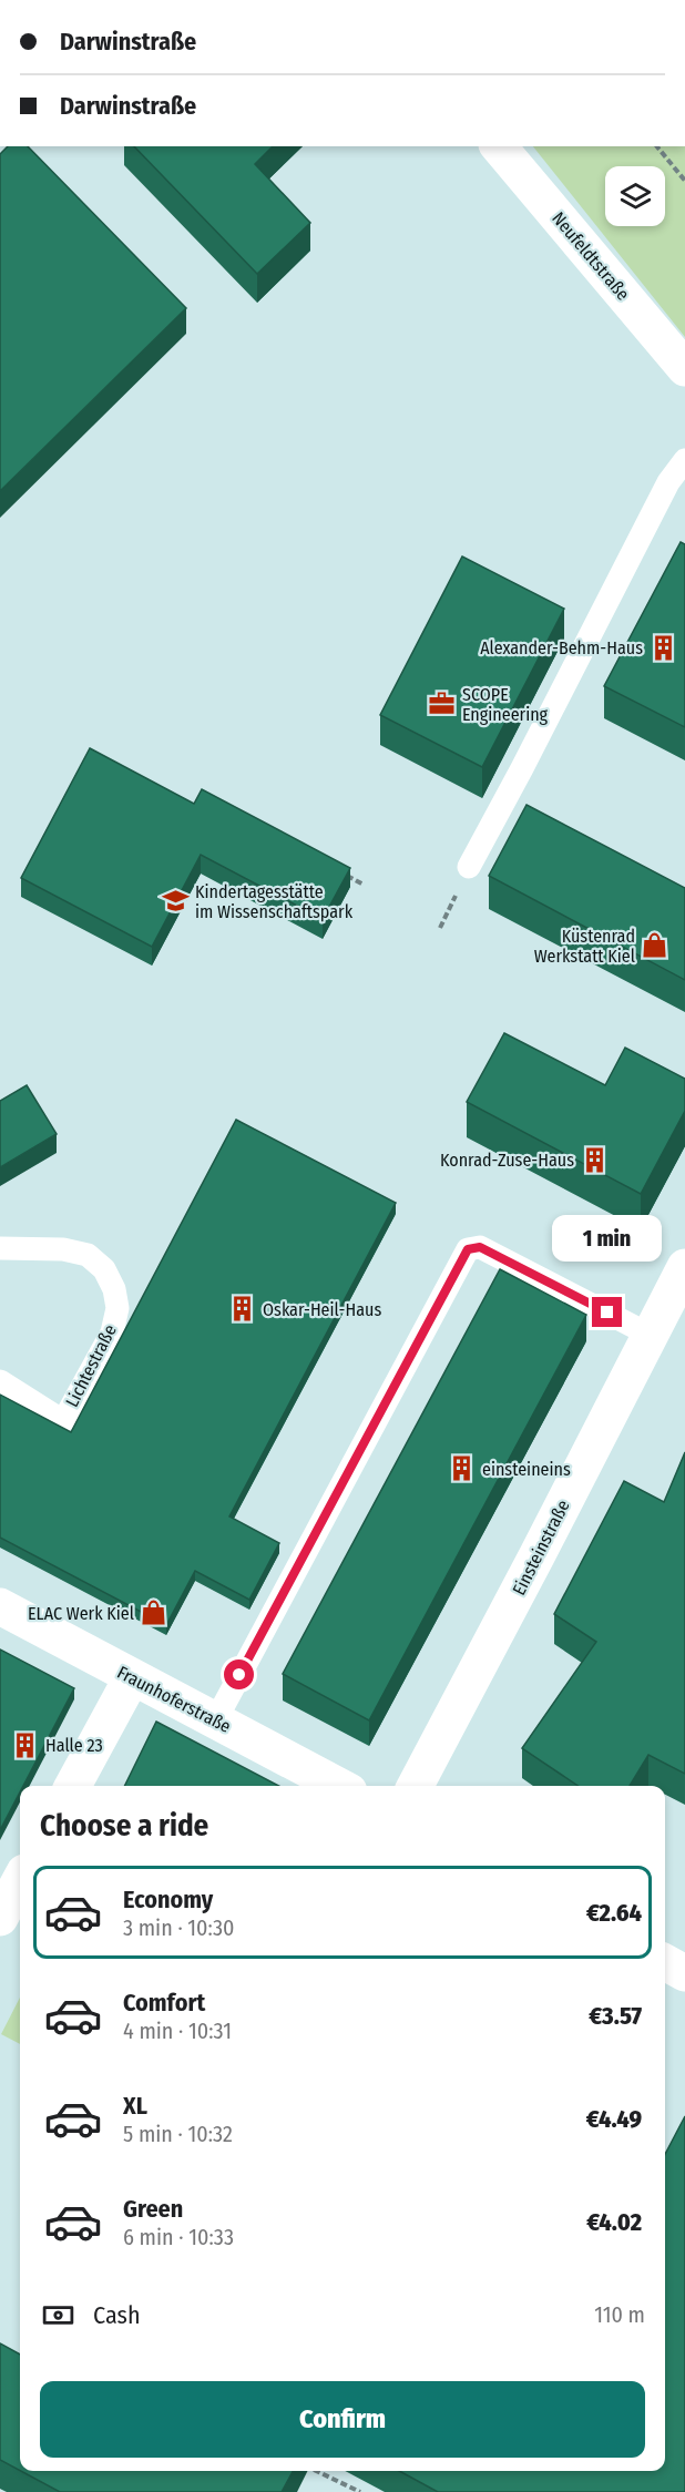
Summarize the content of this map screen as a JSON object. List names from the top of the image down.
{
  "streets": {
    "street": ["Neufeldtstraße", "Einsteinstraße", "Fraunhoferstraße"],
    "lane": ["Lichtestraße"]
  },
  "places": {
    "building": [
      "Alexander-Behm-Haus",
      "Konrad-Zuse-Haus",
      "Oskar-Heil-Haus",
      "einsteineins",
      "Halle 23"
    ],
    "office": ["SCOPE Engineering"],
    "school or university": ["Kindertagesstätte im Wissenschaftspark"],
    "shop": ["Küstenrad Werkstatt Kiel", "ELAC Werk Kiel"]
  },
  "page": {
    "banner": ["Darwinstraße", "Darwinstraße"],
    "bubble": "1 min",
    "heading": "Choose a ride",
    "list": [
      {
        "name": "Economy",
        "note": "3 min · 10:30",
        "value": "€2.64"
      },
      {
        "name": "Comfort",
        "note": "4 min · 10:31",
        "value": "€3.57"
      },
      {
        "name": "XL",
        "note": "5 min · 10:32",
        "value": "€4.49"
      },
      {
        "name": "Green",
        "note": "6 min · 10:33",
        "value": "€4.02"
      }
    ],
    "pay": ["Cash", "110 m"],
    "buttons": "Confirm"
  }
}
